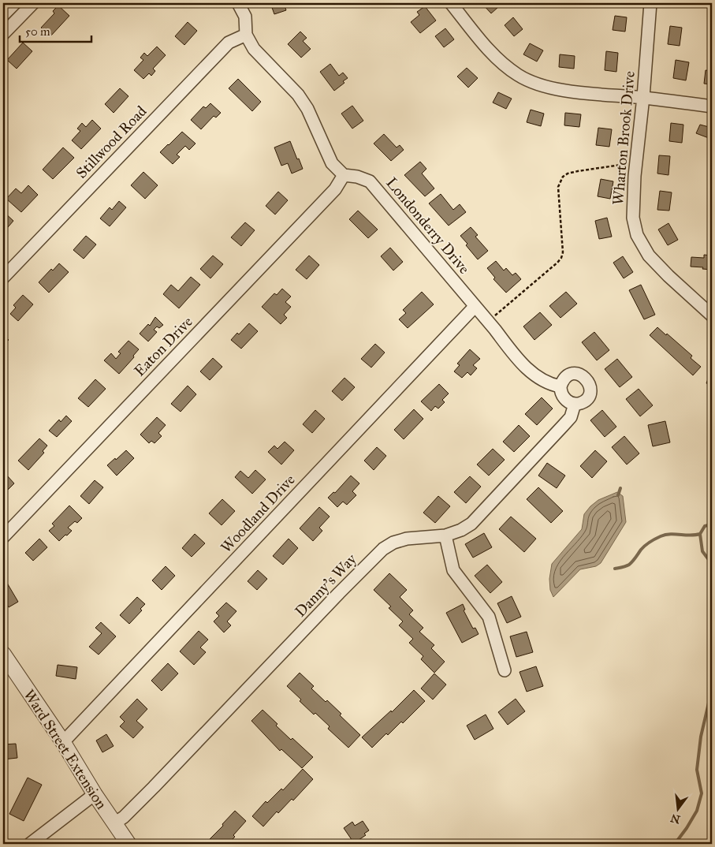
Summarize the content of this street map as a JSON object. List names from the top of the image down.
{
  "streets": {
    "street": [
      "Wharton Brook Drive",
      "Stillwood Road",
      "Londonderry Drive",
      "Eaton Drive",
      "Woodland Drive",
      "Danny's Way",
      "Ward Street Extension"
    ]
  },
  "crossings": [
    ["Londonderry Drive", "Eaton Drive"],
    ["Londonderry Drive", "Woodland Drive"],
    ["Woodland Drive", "Ward Street Extension"],
    ["Danny's Way", "Ward Street Extension"]
  ],
  "scale_bar": "50 m",
  "north": "bottom"
}
